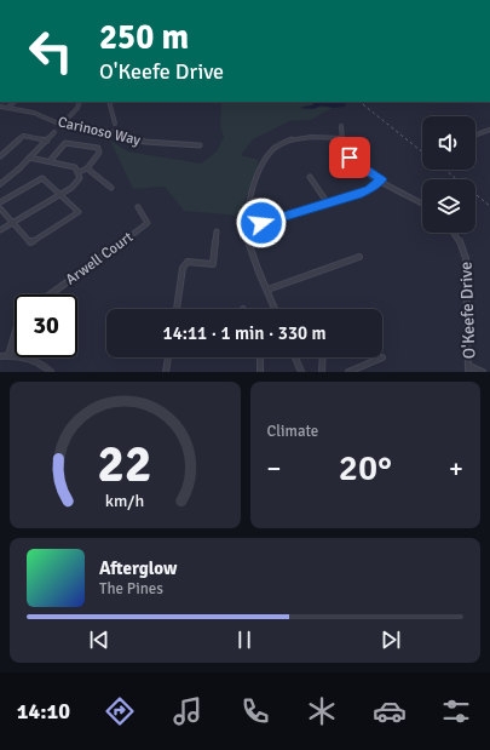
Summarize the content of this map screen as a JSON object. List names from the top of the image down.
{
  "streets": {
    "street": ["Carinoso Way", "Arwell Court", "O'Keefe Drive"]
  },
  "page": {
    "turn": ["250 m", "O'Keefe Drive"],
    "limit": "30",
    "trip": "14:11 · 1 min · 330 m",
    "tile": "Climate",
    "heat": ["−", "20°", "+"],
    "song": ["Afterglow", "The Pines"],
    "tabs": "14:10",
    "gauge": ["22", "km/h"]
  }
}
